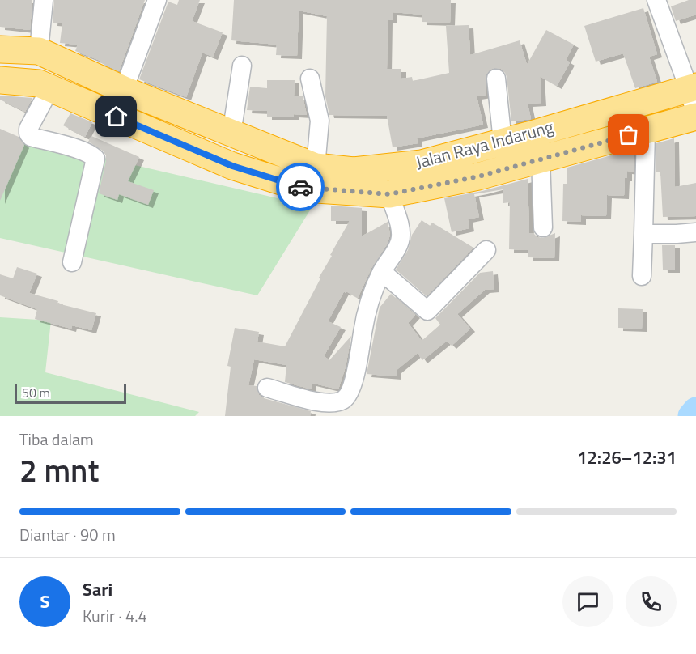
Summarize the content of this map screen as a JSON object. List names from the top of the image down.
{
  "streets": {
    "highway": ["Jalan Raya Indarung"]
  },
  "scale_bar": "50 m",
  "page": {
    "scale": "50 m",
    "heading": ["2 mnt", "Tiba dalam", "12:26–12:31"],
    "panel": ["Sari", "Kurir · 4.4"],
    "bar": "Diantar · 90 m",
    "round": "S"
  }
}
